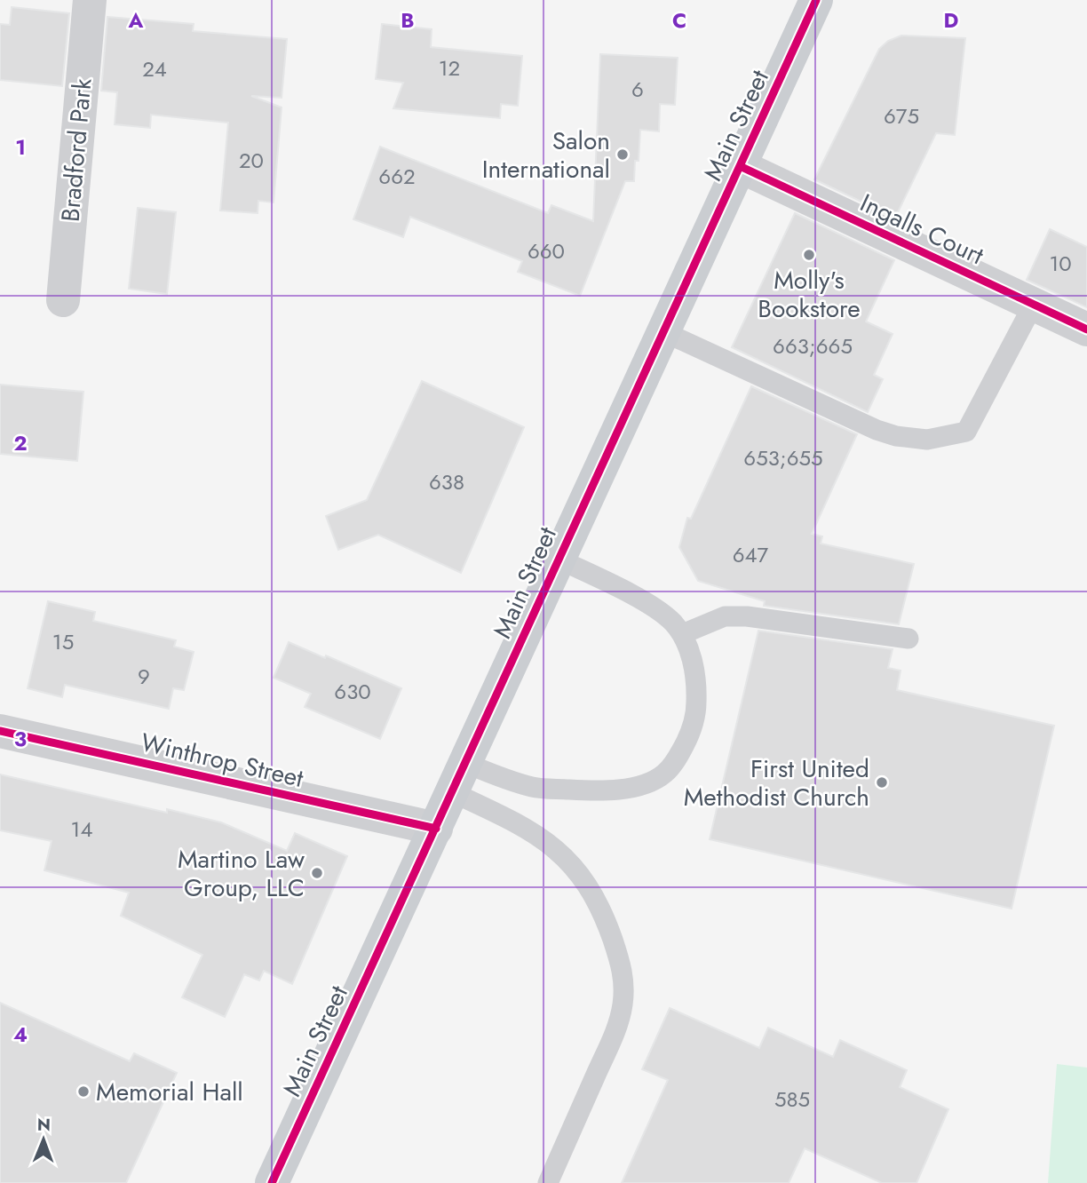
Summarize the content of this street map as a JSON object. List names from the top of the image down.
{
  "streets": {
    "main road": ["Main Street"],
    "street": ["Bradford Park", "Ingalls Court", "Winthrop Street"]
  },
  "crossings": [
    ["Main Street", "Ingalls Court"],
    ["Main Street", "Winthrop Street"]
  ],
  "places": [
    "Salon International",
    "Molly's Bookstore",
    "First United Methodist Church",
    "Martino Law Group, LLC",
    "Memorial Hall"
  ],
  "house_numbers": [
    "12",
    "24",
    "6",
    "675",
    "20",
    "662",
    "660",
    "10",
    "663;665",
    "653;655",
    "638",
    "647",
    "15",
    "9",
    "630",
    "14",
    "585"
  ],
  "north": "top",
  "grid": {
    "columns": [
      "A",
      "B",
      "C",
      "D"
    ],
    "rows": [
      "1",
      "2",
      "3",
      "4"
    ]
  }
}
